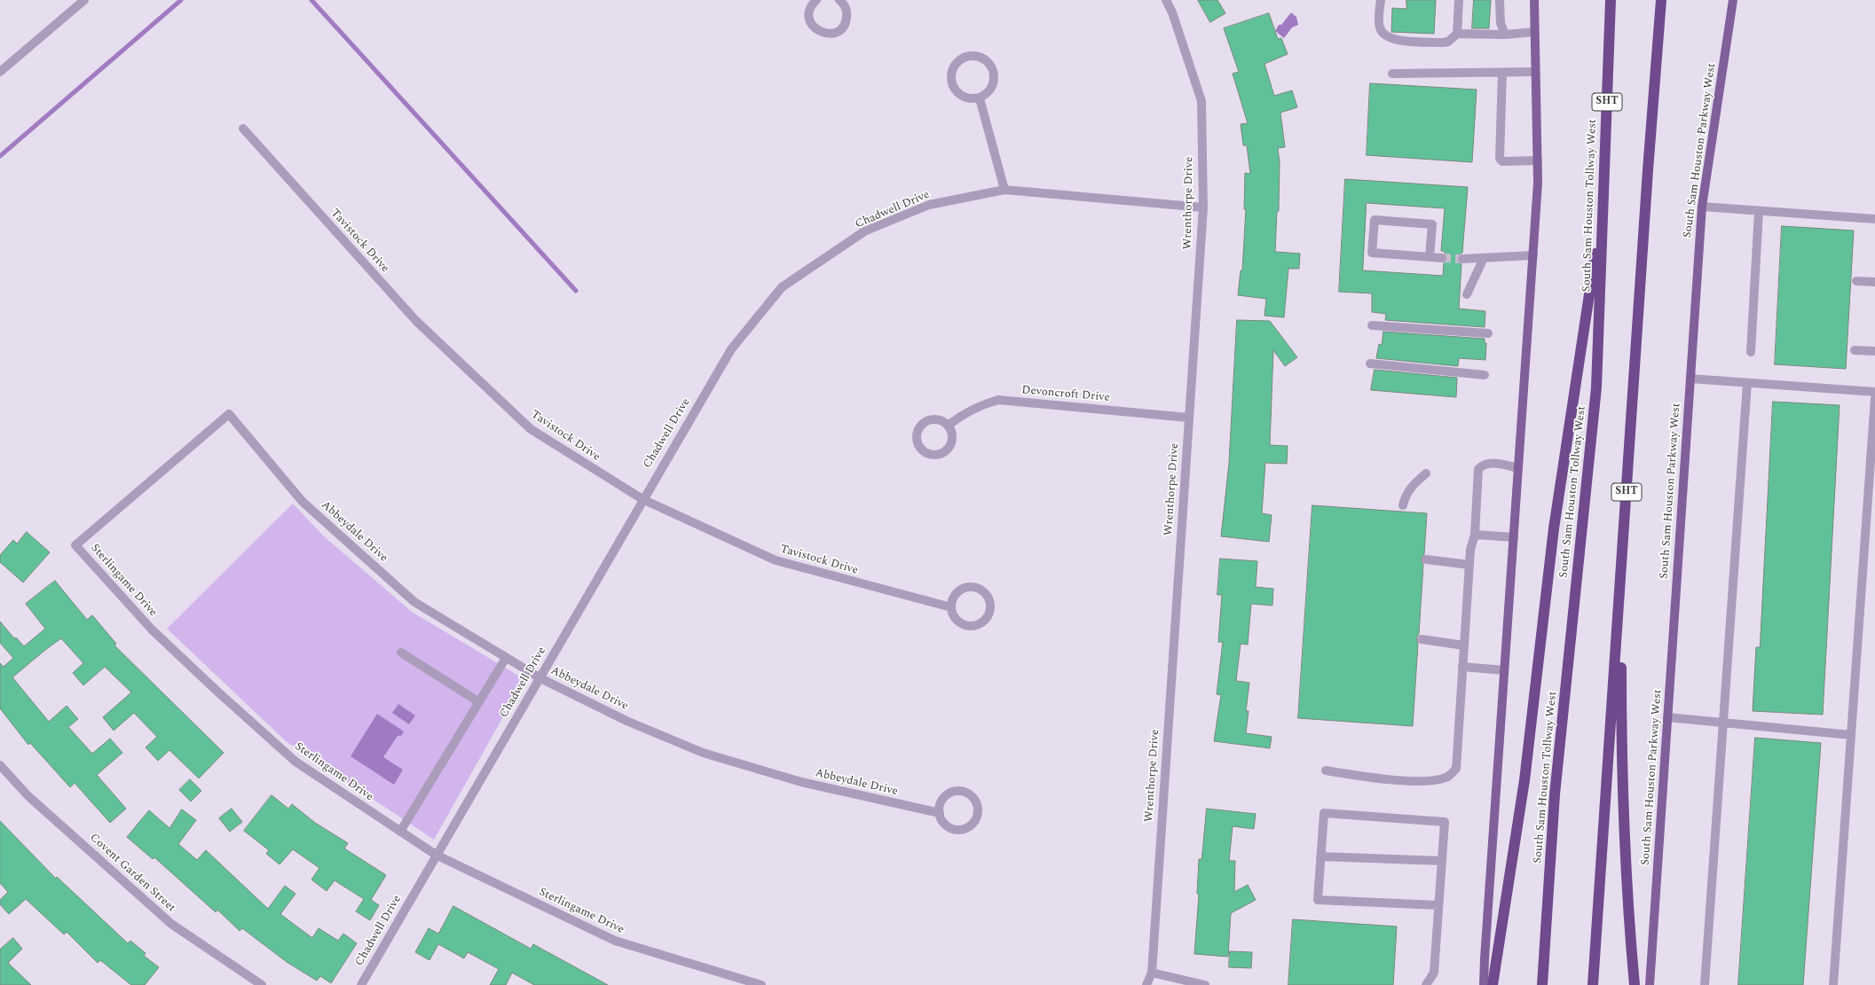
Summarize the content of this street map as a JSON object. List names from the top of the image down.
{
  "streets": {
    "highway": ["SHT", "South Sam Houston Tollway West"],
    "main road": ["South Sam Houston Parkway West"],
    "street": [
      "Wrenthorpe Drive",
      "Chadwell Drive",
      "Tavistock Drive",
      "Devoncroft Drive",
      "Abbeydale Drive",
      "Sterlingame Drive",
      "Covent Garden Street"
    ]
  },
  "crossings": [
    ["Wrenthorpe Drive", "Chadwell Drive"],
    ["Wrenthorpe Drive", "Devoncroft Drive"],
    ["Chadwell Drive", "Tavistock Drive"],
    ["Chadwell Drive", "Abbeydale Drive"],
    ["Chadwell Drive", "Sterlingame Drive"],
    ["Abbeydale Drive", "Sterlingame Drive"]
  ]
}
